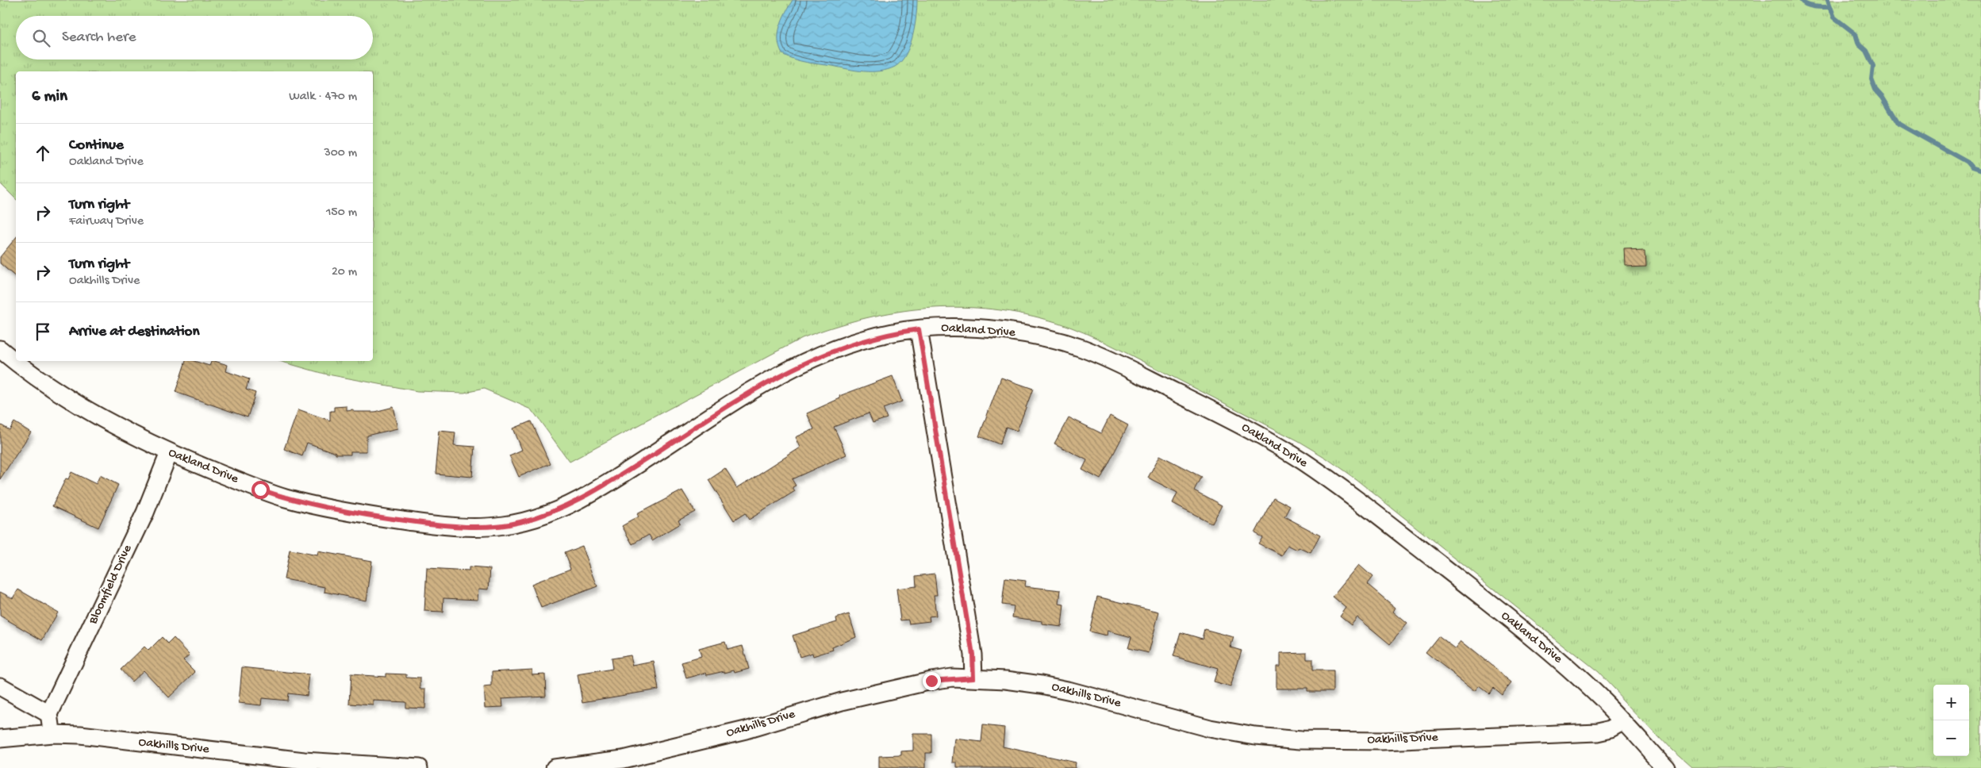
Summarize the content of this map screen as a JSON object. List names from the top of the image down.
{
  "streets": {
    "street": ["Oakland Drive", "Bloomfield Drive", "Oakhills Drive"]
  },
  "crossings": [
    ["Oakland Drive", "Bloomfield Drive"],
    ["Oakland Drive", "Oakhills Drive"]
  ],
  "page": {
    "search": "Search here",
    "heading": ["6 min", "Walk · 470 m"],
    "list": [
      ["Continue", "Oakland Drive", "300 m"],
      ["Turn right", "Fairway Drive", "150 m"],
      ["Turn right", "Oakhills Drive", "20 m"],
      "Arrive at destination"
    ],
    "map_buttons": ["+", "−"]
  }
}
